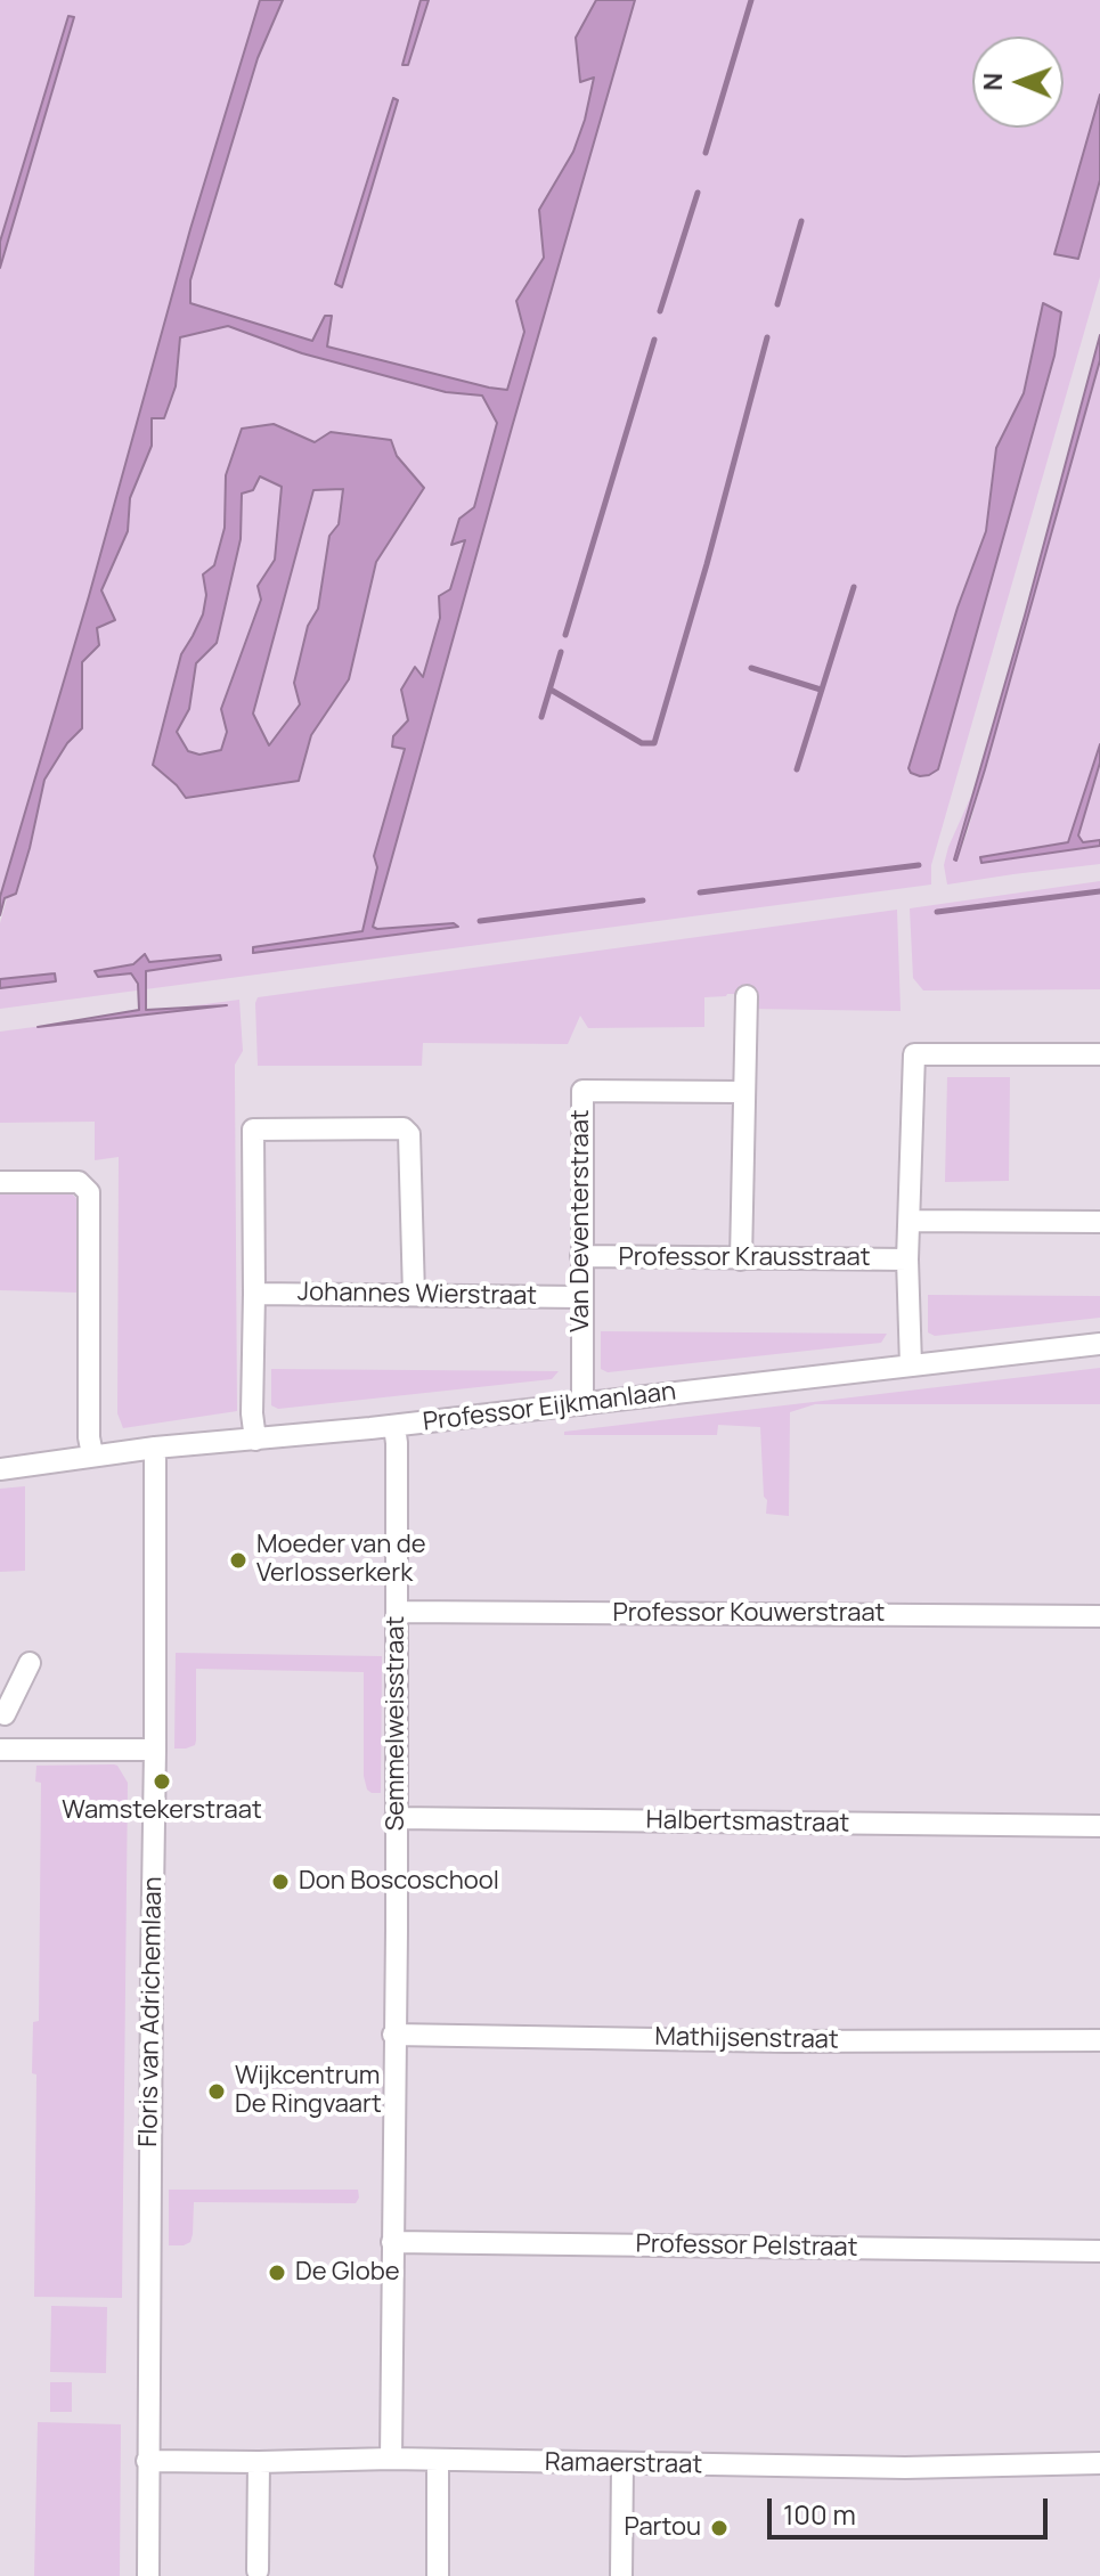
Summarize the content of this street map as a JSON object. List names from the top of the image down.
{
  "streets": {
    "street": [
      "Van Deventerstraat",
      "Professor Krausstraat",
      "Johannes Wierstraat",
      "Professor Eijkmanlaan",
      "Professor Kouwerstraat",
      "Semmelweisstraat",
      "Halbertsmastraat",
      "Floris van Adrichemlaan",
      "Mathijsenstraat",
      "Professor Pelstraat",
      "Ramaerstraat"
    ]
  },
  "crossings": [
    ["Van Deventerstraat", "Professor Krausstraat"],
    ["Van Deventerstraat", "Johannes Wierstraat"],
    ["Van Deventerstraat", "Professor Eijkmanlaan"],
    ["Professor Eijkmanlaan", "Semmelweisstraat"],
    ["Professor Eijkmanlaan", "Floris van Adrichemlaan"],
    ["Professor Kouwerstraat", "Semmelweisstraat"],
    ["Semmelweisstraat", "Halbertsmastraat"],
    ["Semmelweisstraat", "Mathijsenstraat"],
    ["Semmelweisstraat", "Professor Pelstraat"],
    ["Semmelweisstraat", "Ramaerstraat"],
    ["Floris van Adrichemlaan", "Ramaerstraat"]
  ],
  "places": [
    "Moeder van de Verlosserkerk",
    "Wamstekerstraat",
    "Don Boscoschool",
    "Wijkcentrum De Ringvaart",
    "De Globe",
    "Partou"
  ],
  "scale_bar": "100 m",
  "north": "left"
}
